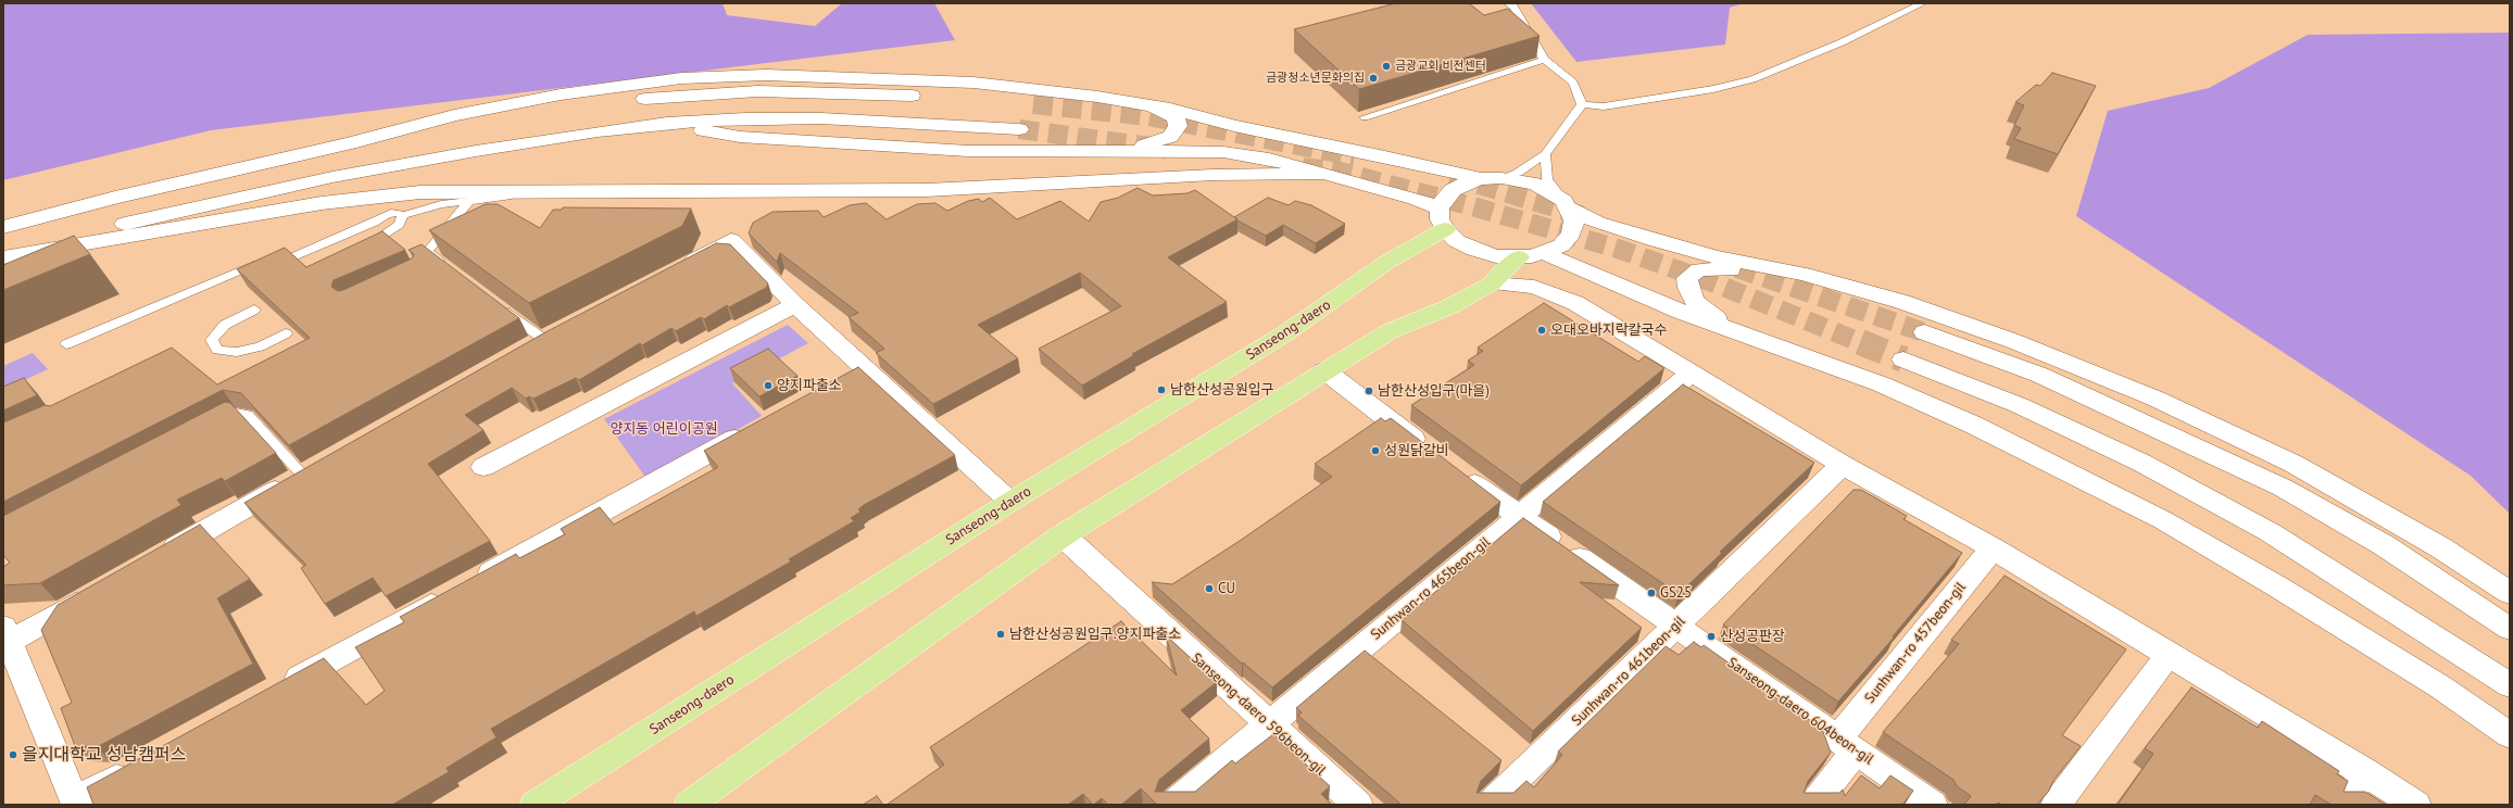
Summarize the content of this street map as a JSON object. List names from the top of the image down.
{
  "streets": {
    "main road": [
      "Sanseong-daero",
      "Sunhwan-ro 465beon-gil",
      "Sunhwan-ro 457beon-gil",
      "Sunhwan-ro 461beon-gil",
      "Sanseong-daero 604beon-gil",
      "Sanseong-daero 596beon-gil"
    ]
  },
  "crossings": [
    ["Sunhwan-ro 465beon-gil", "Sanseong-daero 604beon-gil"],
    ["Sunhwan-ro 465beon-gil", "Sanseong-daero 596beon-gil"],
    ["Sunhwan-ro 457beon-gil", "Sanseong-daero 604beon-gil"],
    ["Sunhwan-ro 461beon-gil", "Sanseong-daero 604beon-gil"]
  ],
  "parks": ["양지동 어린이공원"],
  "places": [
    "금광교회 비전센터",
    "금광청소년문화의집",
    "오대오바지락칼국수",
    "양지파출소",
    "남한산성공원입구",
    "남한산성입구(마을)",
    "성원닭갈비",
    "CU",
    "GS25",
    "남한산성공원입구.양지파출소",
    "산성공판장",
    "을지대학교 성남캠퍼스"
  ]
}
